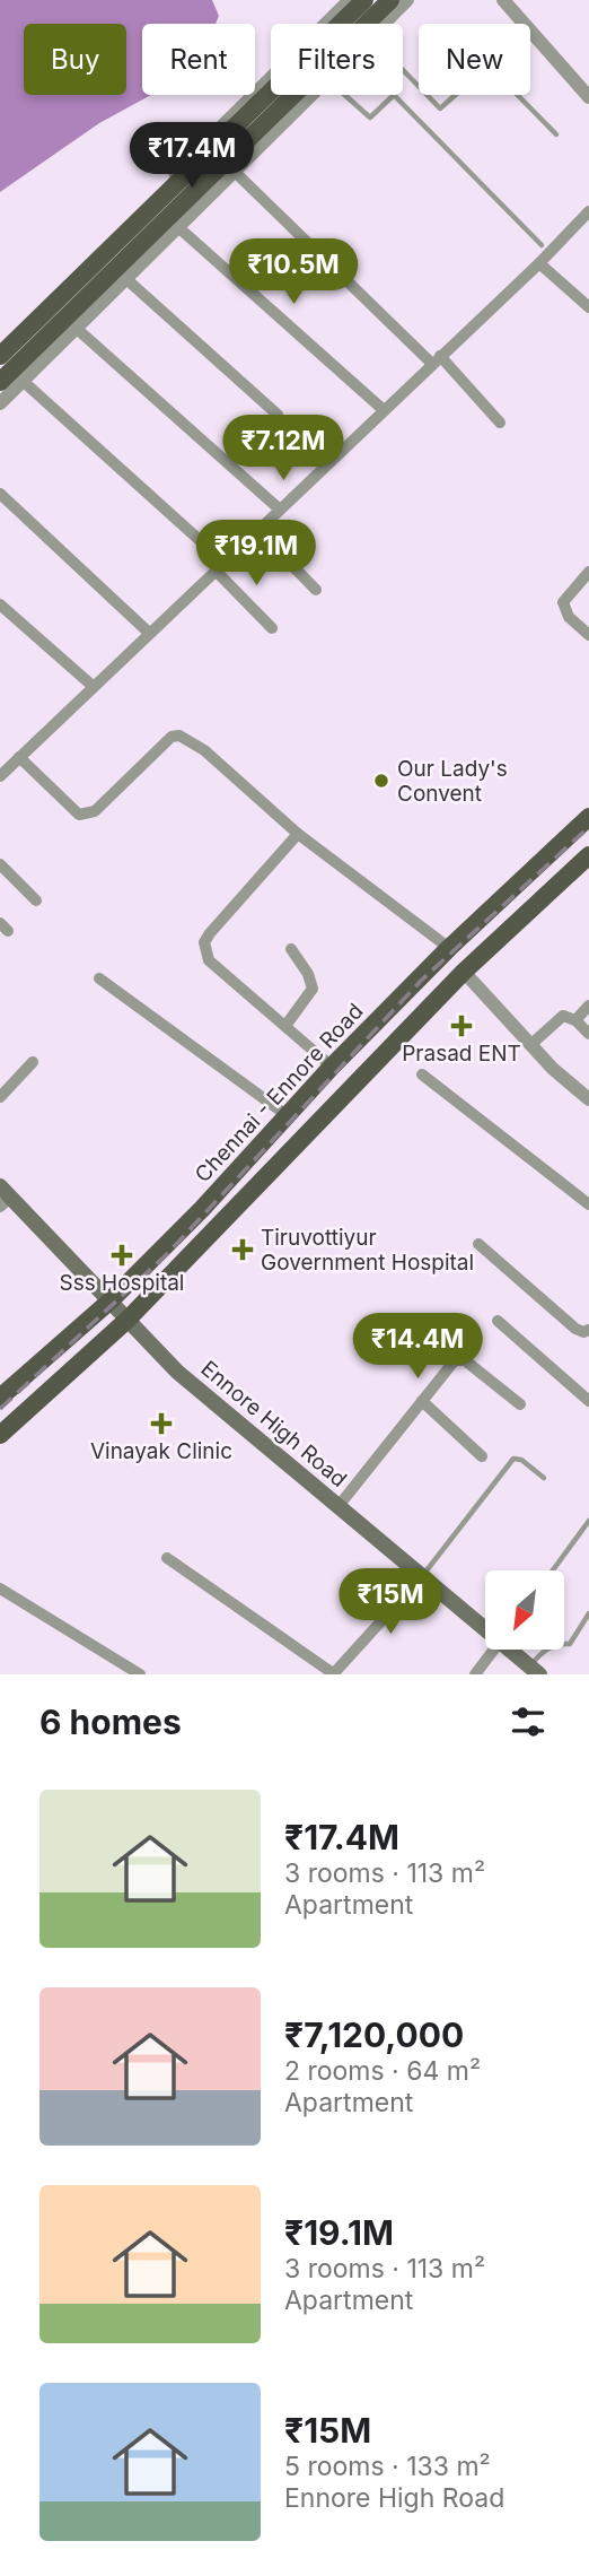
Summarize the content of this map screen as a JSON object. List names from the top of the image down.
{
  "streets": {
    "main road": ["Chennai - Ennore Road", "Ennore High Road"]
  },
  "crossings": [
    ["Chennai - Ennore Road", "Ennore High Road"]
  ],
  "places": {
    "other": ["Our Lady's Convent"],
    "health": [
      "Prasad ENT",
      "Tiruvottiyur Government Hospital",
      "Sss Hospital",
      "Vinayak Clinic"
    ]
  },
  "north": "bottom left",
  "page": {
    "chip": [
      "Buy",
      "Rent",
      "Filters",
      "New"
    ],
    "price": [
      "₹17.4M",
      "₹10.5M",
      "₹7.12M",
      "₹19.1M",
      "₹14.4M",
      "₹15M"
    ],
    "heading": "6 homes",
    "list": [
      {
        "name": "₹17.4M",
        "note": "3 rooms · 113 m² · Apartment"
      },
      {
        "name": "₹7,120,000",
        "note": "2 rooms · 64 m² · Apartment"
      },
      {
        "name": "₹19.1M",
        "note": "3 rooms · 113 m² · Apartment"
      },
      {
        "name": "₹15M",
        "note": "5 rooms · 133 m² · Ennore High Road"
      }
    ]
  }
}
